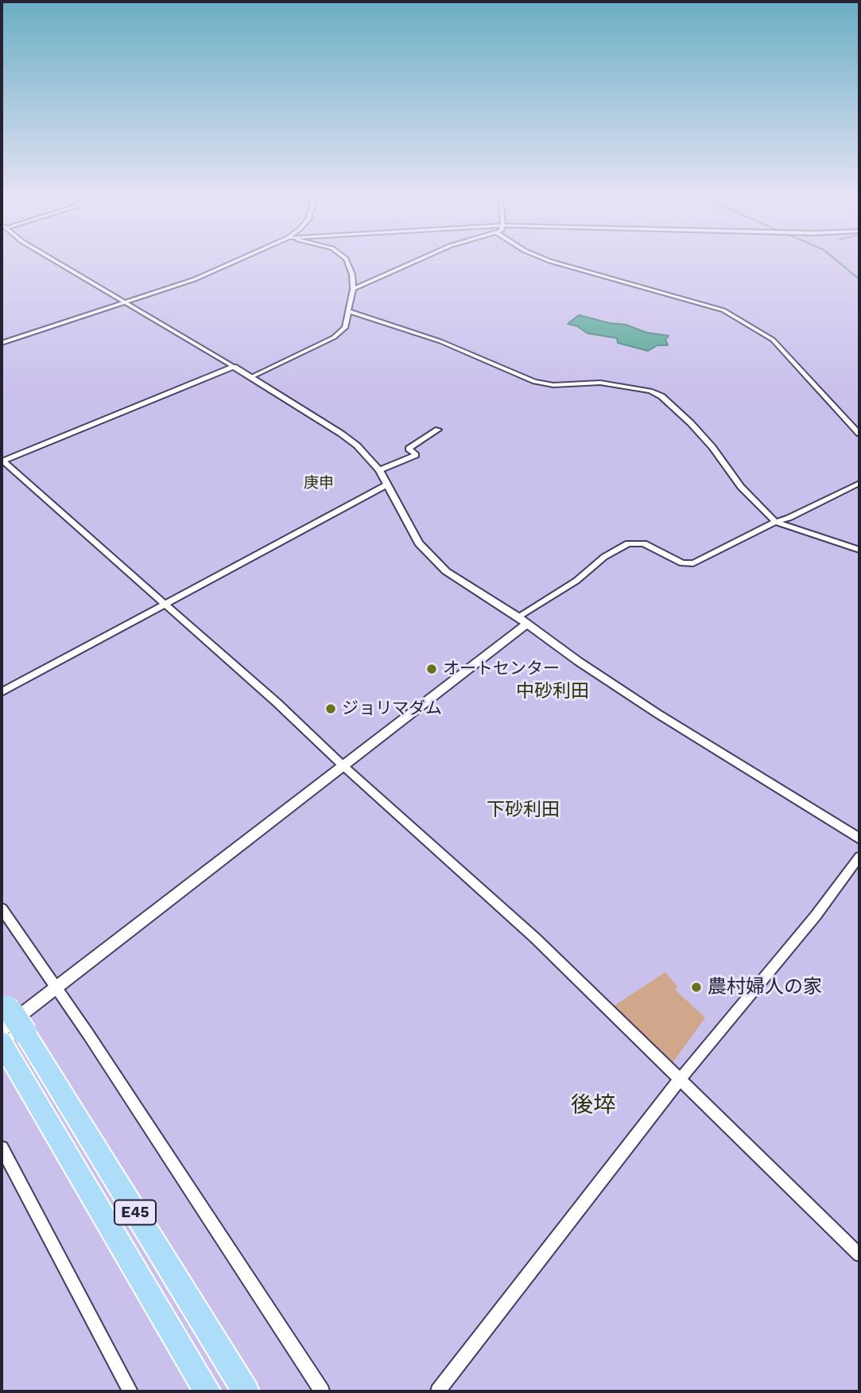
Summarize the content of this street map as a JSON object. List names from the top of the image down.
{
  "streets": {
    "highway": ["E45"]
  },
  "districts": [
    "庚申",
    "中砂利田",
    "下砂利田",
    "後埣"
  ],
  "places": ["オートセンター", "ジョリマダム", "農村婦人の家"]
}
